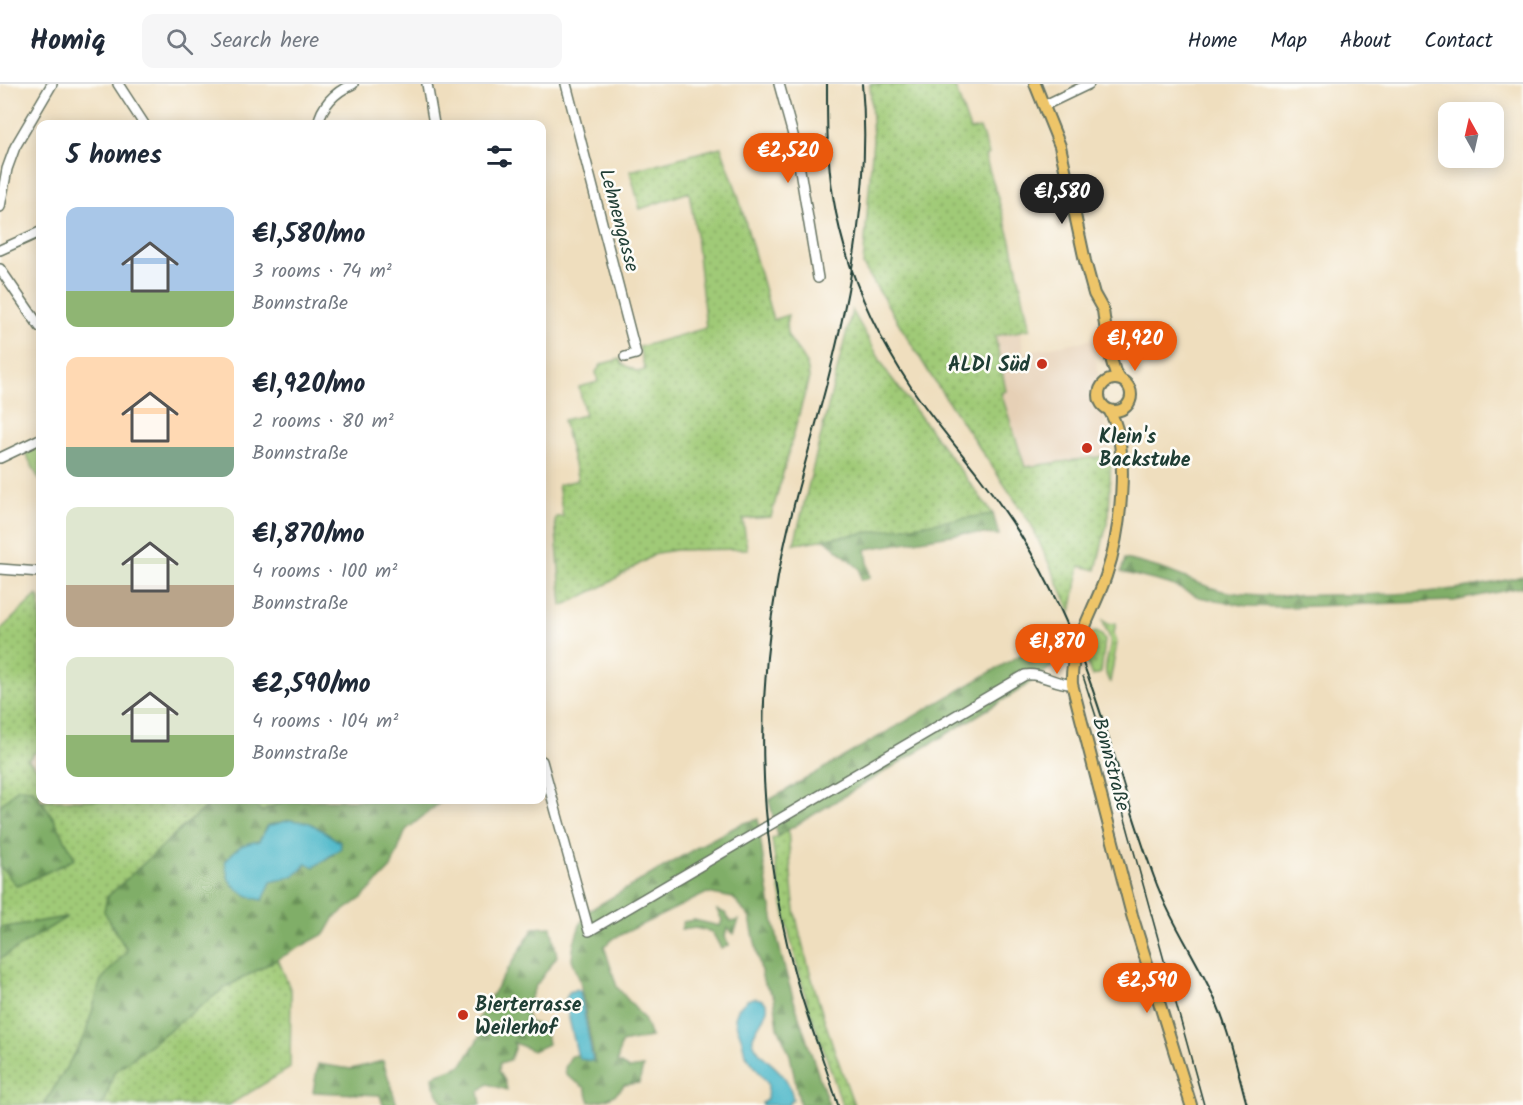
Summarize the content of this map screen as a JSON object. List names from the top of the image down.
{
  "streets": {
    "main road": ["Bonnstraße"],
    "street": ["Lehnengasse"]
  },
  "places": ["ALDI Süd", "Klein's Backstube", "Bierterrasse Weilerhof"],
  "north": "top",
  "page": {
    "header": "Homiq",
    "search": "Search here",
    "nav": [
      "Home",
      "Map",
      "About",
      "Contact"
    ],
    "heading": "5 homes",
    "price": [
      "€2,520",
      "€1,580",
      "€1,920",
      "€1,870",
      "€2,590"
    ],
    "list": [
      {
        "name": "€1,580/mo",
        "note": "3 rooms · 74 m² · Bonnstraße"
      },
      {
        "name": "€1,920/mo",
        "note": "2 rooms · 80 m² · Bonnstraße"
      },
      {
        "name": "€1,870/mo",
        "note": "4 rooms · 100 m² · Bonnstraße"
      },
      {
        "name": "€2,590/mo",
        "note": "4 rooms · 104 m² · Bonnstraße"
      }
    ]
  }
}
